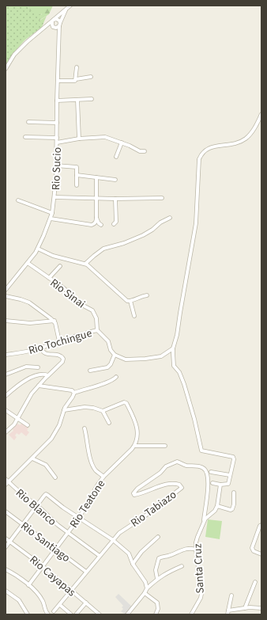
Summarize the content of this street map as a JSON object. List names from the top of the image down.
{
  "streets": {
    "street": [
      "Rio Sucio",
      "Rio Sinai",
      "Rio Tochingue",
      "Rio Teatone",
      "Rio Blanco",
      "Rio Tabiazo",
      "Rio Santiago",
      "Santa Cruz",
      "Rio Cayapas"
    ]
  },
  "crossings": [
    ["Rio Sucio", "Rio Sinai"],
    ["Rio Sinai", "Rio Tochingue"],
    ["Rio Teatone", "Rio Blanco"],
    ["Rio Teatone", "Rio Santiago"],
    ["Rio Teatone", "Rio Cayapas"],
    ["Rio Blanco", "Rio Tabiazo"],
    ["Rio Tabiazo", "Rio Santiago"],
    ["Rio Tabiazo", "Santa Cruz"],
    ["Rio Tabiazo", "Rio Cayapas"]
  ]
}
